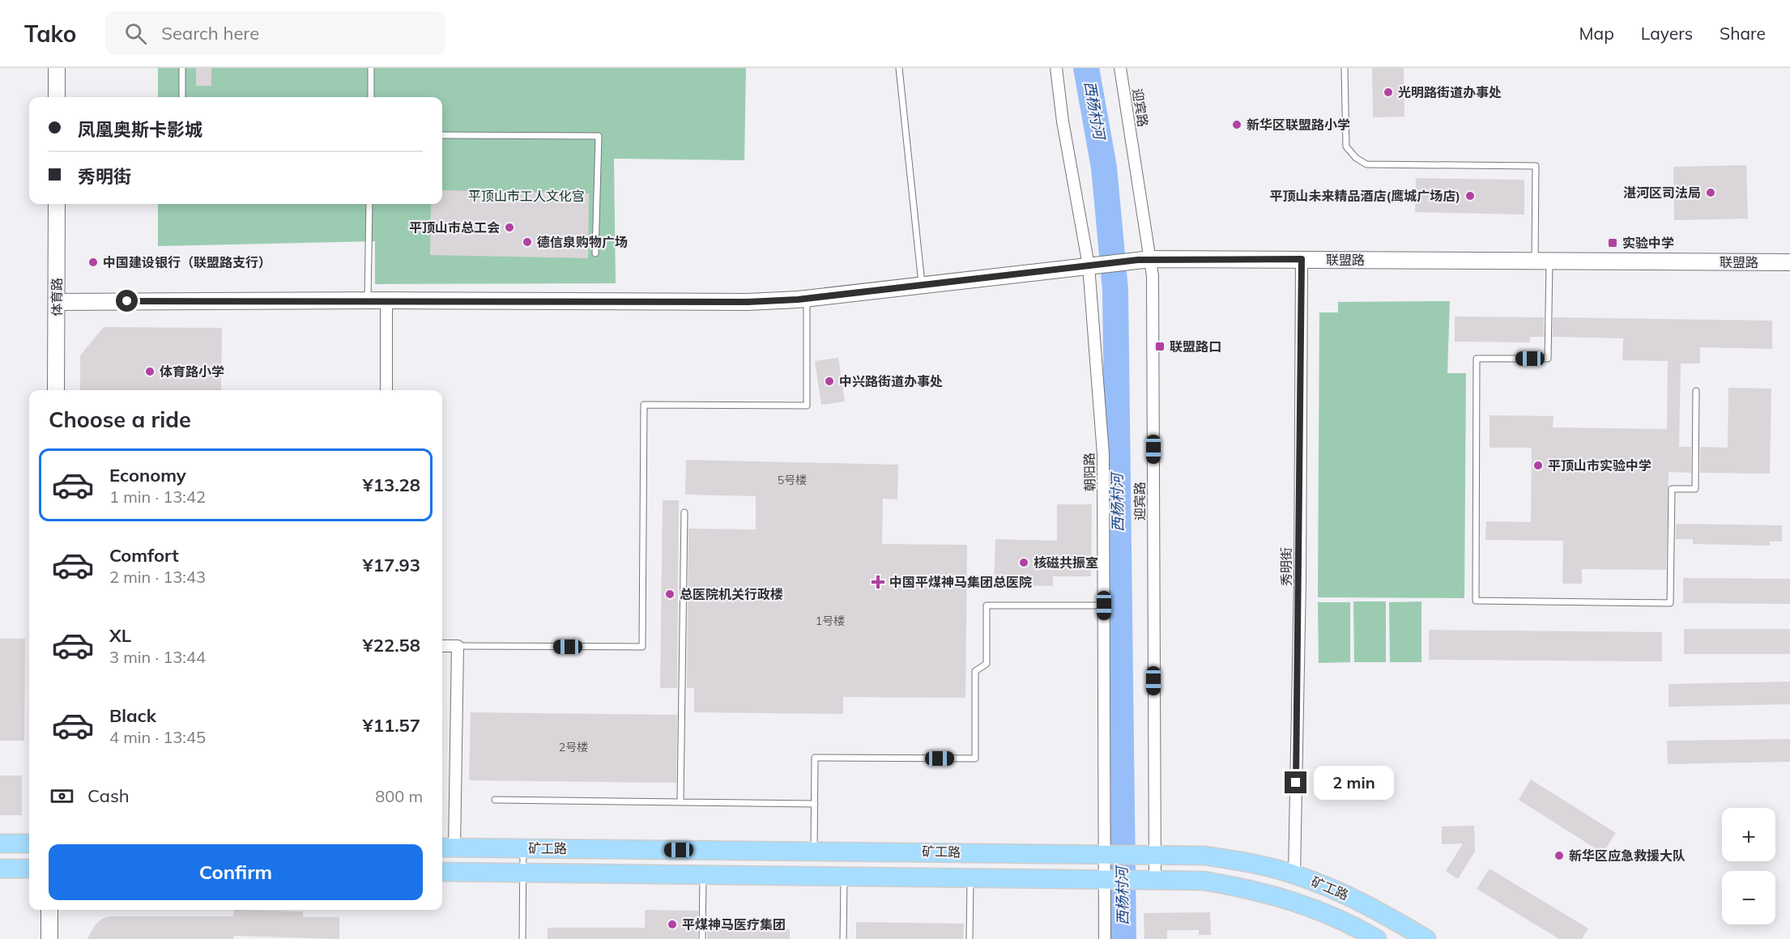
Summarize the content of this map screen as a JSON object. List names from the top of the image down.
{
  "streets": {
    "main road": ["矿工路"],
    "street": [
      "迎宾路",
      "联盟路",
      "体育路",
      "朝阳路",
      "秀明街"
    ]
  },
  "crossings": [
    ["迎宾路", "联盟路"],
    ["迎宾路", "矿工路"],
    ["联盟路", "体育路"],
    ["联盟路", "朝阳路"],
    ["联盟路", "秀明街"],
    ["朝阳路", "矿工路"],
    ["秀明街", "矿工路"]
  ],
  "water": ["西杨村河"],
  "parks": ["平顶山市工人文化宫"],
  "places": {
    "other": [
      "光明路街道办事处",
      "新华区联盟路小学",
      "湛河区司法局",
      "平顶山未来精品酒店(鹰城广场店)",
      "平顶山市总工会",
      "德信泉购物广场",
      "中国建设银行（联盟路支行）",
      "体育路小学",
      "中兴路街道办事处",
      "平顶山市实验中学",
      "核磁共振室",
      "总医院机关行政楼",
      "新华区应急救援大队",
      "平煤神马医疗集团"
    ],
    "transit": ["实验中学", "联盟路口"],
    "health": ["中国平煤神马集团总医院"]
  },
  "house_numbers": ["5号楼", "1号楼", "2号楼"],
  "page": {
    "header": "Tako",
    "search": "Search here",
    "nav": ["Map", "Layers", "Share"],
    "banner": ["凤凰奥斯卡影城", "秀明街"],
    "heading": "Choose a ride",
    "list": [
      {
        "name": "Economy",
        "note": "1 min · 13:42",
        "value": "¥13.28"
      },
      {
        "name": "Comfort",
        "note": "2 min · 13:43",
        "value": "¥17.93"
      },
      {
        "name": "XL",
        "note": "3 min · 13:44",
        "value": "¥22.58"
      },
      {
        "name": "Black",
        "note": "4 min · 13:45",
        "value": "¥11.57"
      }
    ],
    "bubble": "2 min",
    "pay": ["Cash", "800 m"],
    "map_buttons": ["+", "−"],
    "buttons": "Confirm"
  }
}
